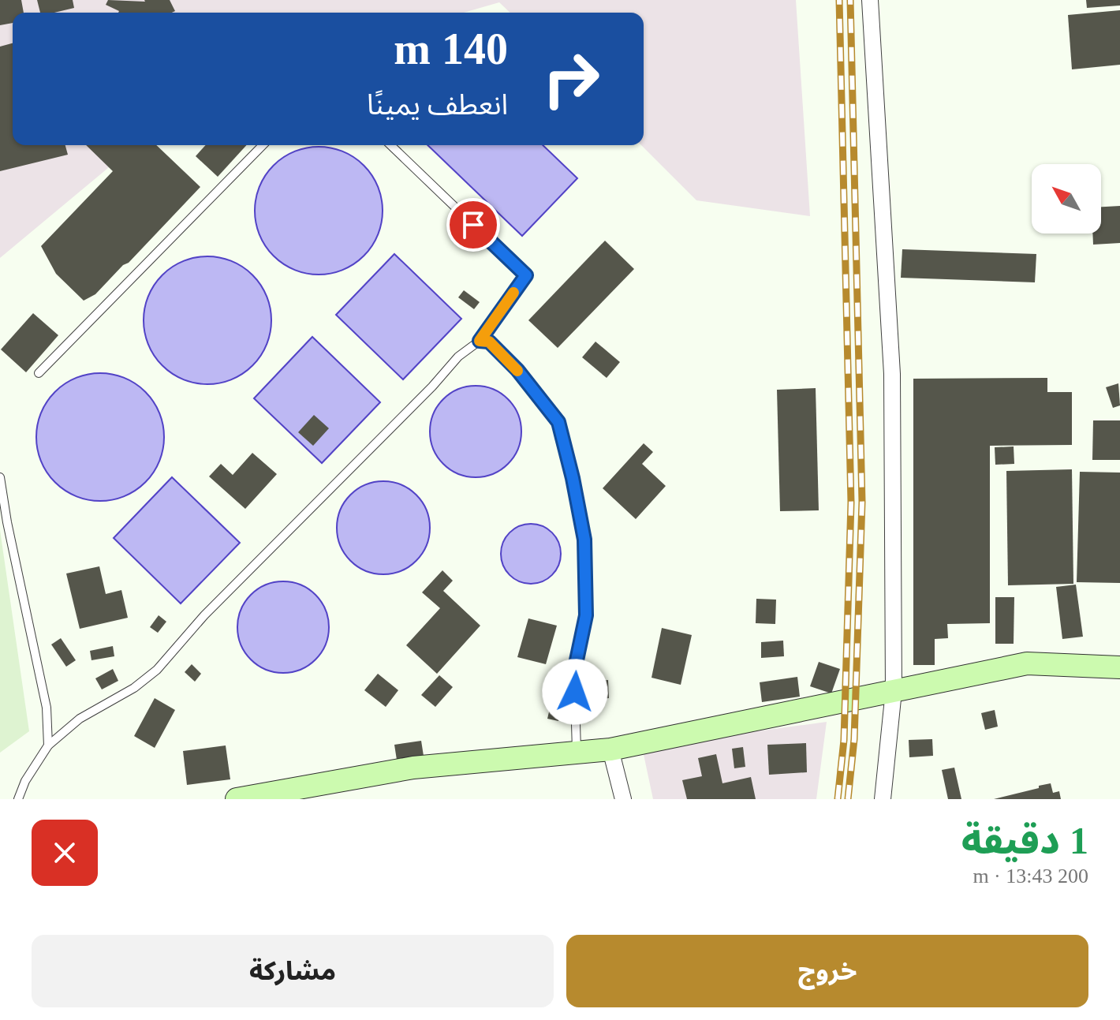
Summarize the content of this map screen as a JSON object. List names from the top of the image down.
{
  "north": "top left",
  "page": {
    "turn": ["140 m", "انعطف يمينًا"],
    "heading": ["1 دقيقة", "200 m · 13:43"],
    "buttons": ["خروج", "مشاركة"]
  }
}
